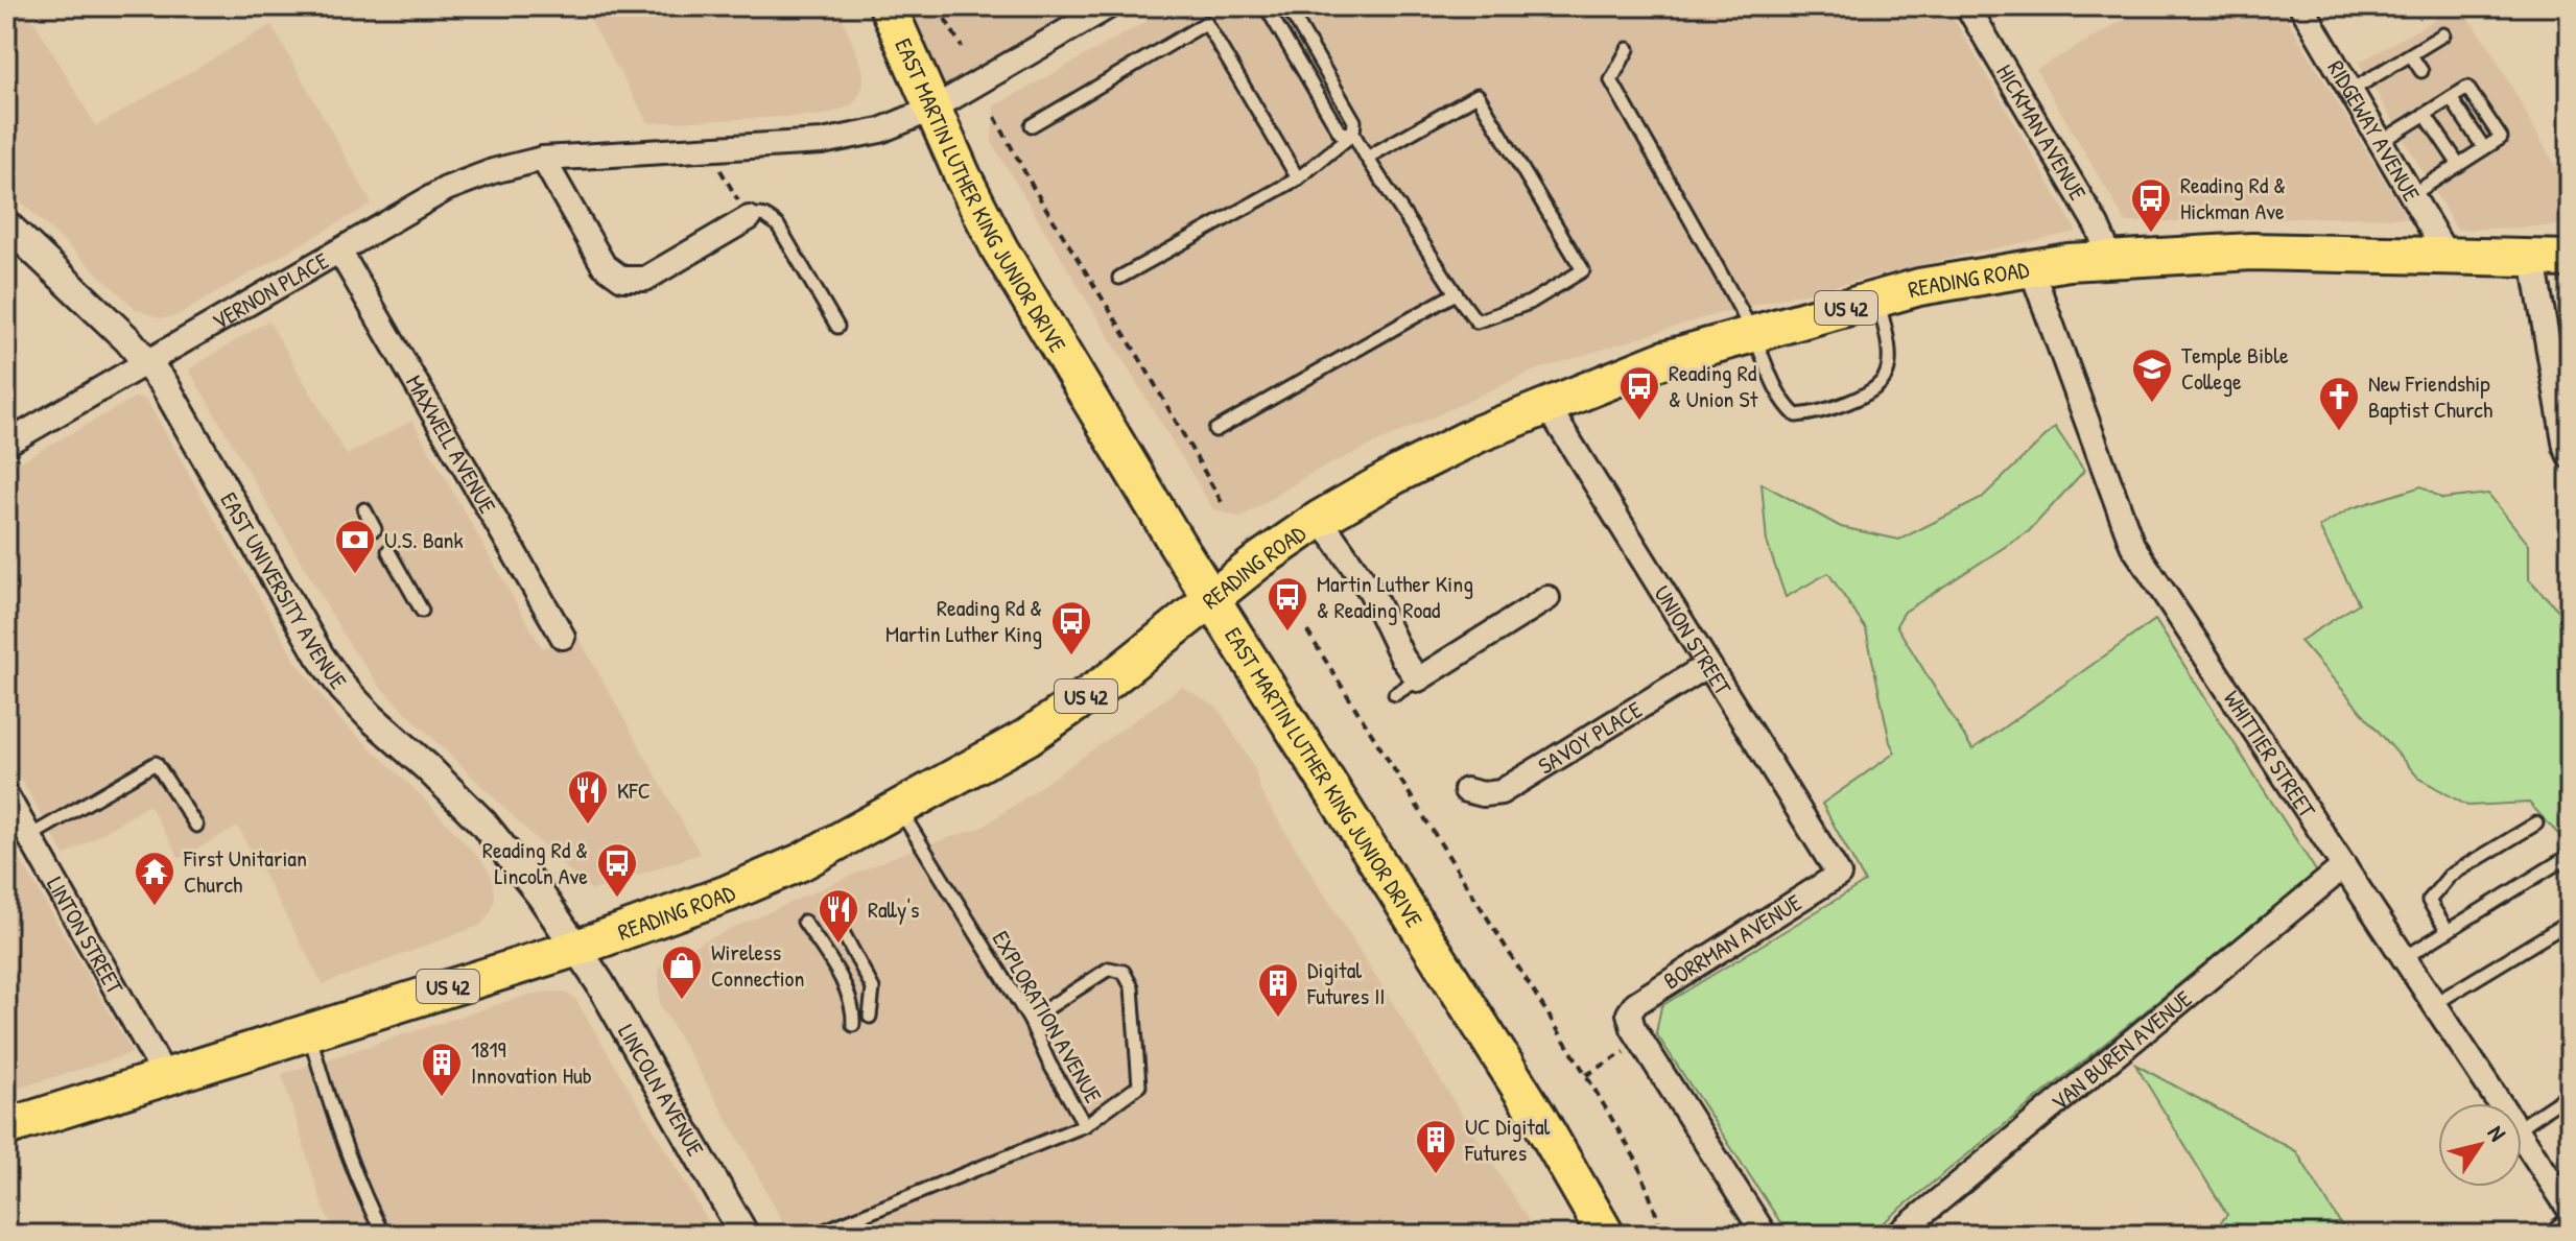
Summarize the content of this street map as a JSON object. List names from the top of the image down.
{
  "streets": {
    "main road": ["EAST MARTIN LUTHER KING JUNIOR DRIVE", "READING ROAD", "US 42"],
    "street": [
      "RIDGEWAY AVENUE",
      "HICKMAN AVENUE",
      "VERNON PLACE",
      "MAXWELL AVENUE",
      "EAST UNIVERSITY AVENUE",
      "UNION STREET",
      "SAVOY PLACE",
      "WHITTIER STREET",
      "LINTON STREET",
      "BORRMAN AVENUE",
      "VAN BUREN AVENUE",
      "LINCOLN AVENUE"
    ],
    "lane": ["EXPLORATION AVENUE"]
  },
  "crossings": [
    ["RIDGEWAY AVENUE", "READING ROAD"],
    ["HICKMAN AVENUE", "READING ROAD"],
    ["EAST MARTIN LUTHER KING JUNIOR DRIVE", "READING ROAD"],
    ["EAST MARTIN LUTHER KING JUNIOR DRIVE", "VERNON PLACE"],
    ["READING ROAD", "EAST UNIVERSITY AVENUE"],
    ["READING ROAD", "UNION STREET"],
    ["READING ROAD", "WHITTIER STREET"],
    ["READING ROAD", "LINTON STREET"],
    ["READING ROAD", "EXPLORATION AVENUE"],
    ["READING ROAD", "LINCOLN AVENUE"],
    ["VERNON PLACE", "MAXWELL AVENUE"],
    ["VERNON PLACE", "EAST UNIVERSITY AVENUE"],
    ["EAST UNIVERSITY AVENUE", "LINCOLN AVENUE"],
    ["UNION STREET", "SAVOY PLACE"],
    ["UNION STREET", "BORRMAN AVENUE"],
    ["WHITTIER STREET", "VAN BUREN AVENUE"]
  ],
  "places": {
    "bus stop": [
      "Reading Rd & Hickman Ave",
      "Reading Rd & Union St",
      "Martin Luther King & Reading Road",
      "Reading Rd & Martin Luther King",
      "Reading Rd & Lincoln Ave"
    ],
    "school or university": ["Temple Bible College"],
    "church": ["New Friendship Baptist Church"],
    "bank": ["U.S. Bank"],
    "restaurant": ["KFC", "Rally's"],
    "temple": ["First Unitarian Church"],
    "shop": ["Wireless Connection"],
    "building": ["Digital Futures II", "1819 Innovation Hub", "UC Digital Futures"]
  },
  "north": "top right"
}
